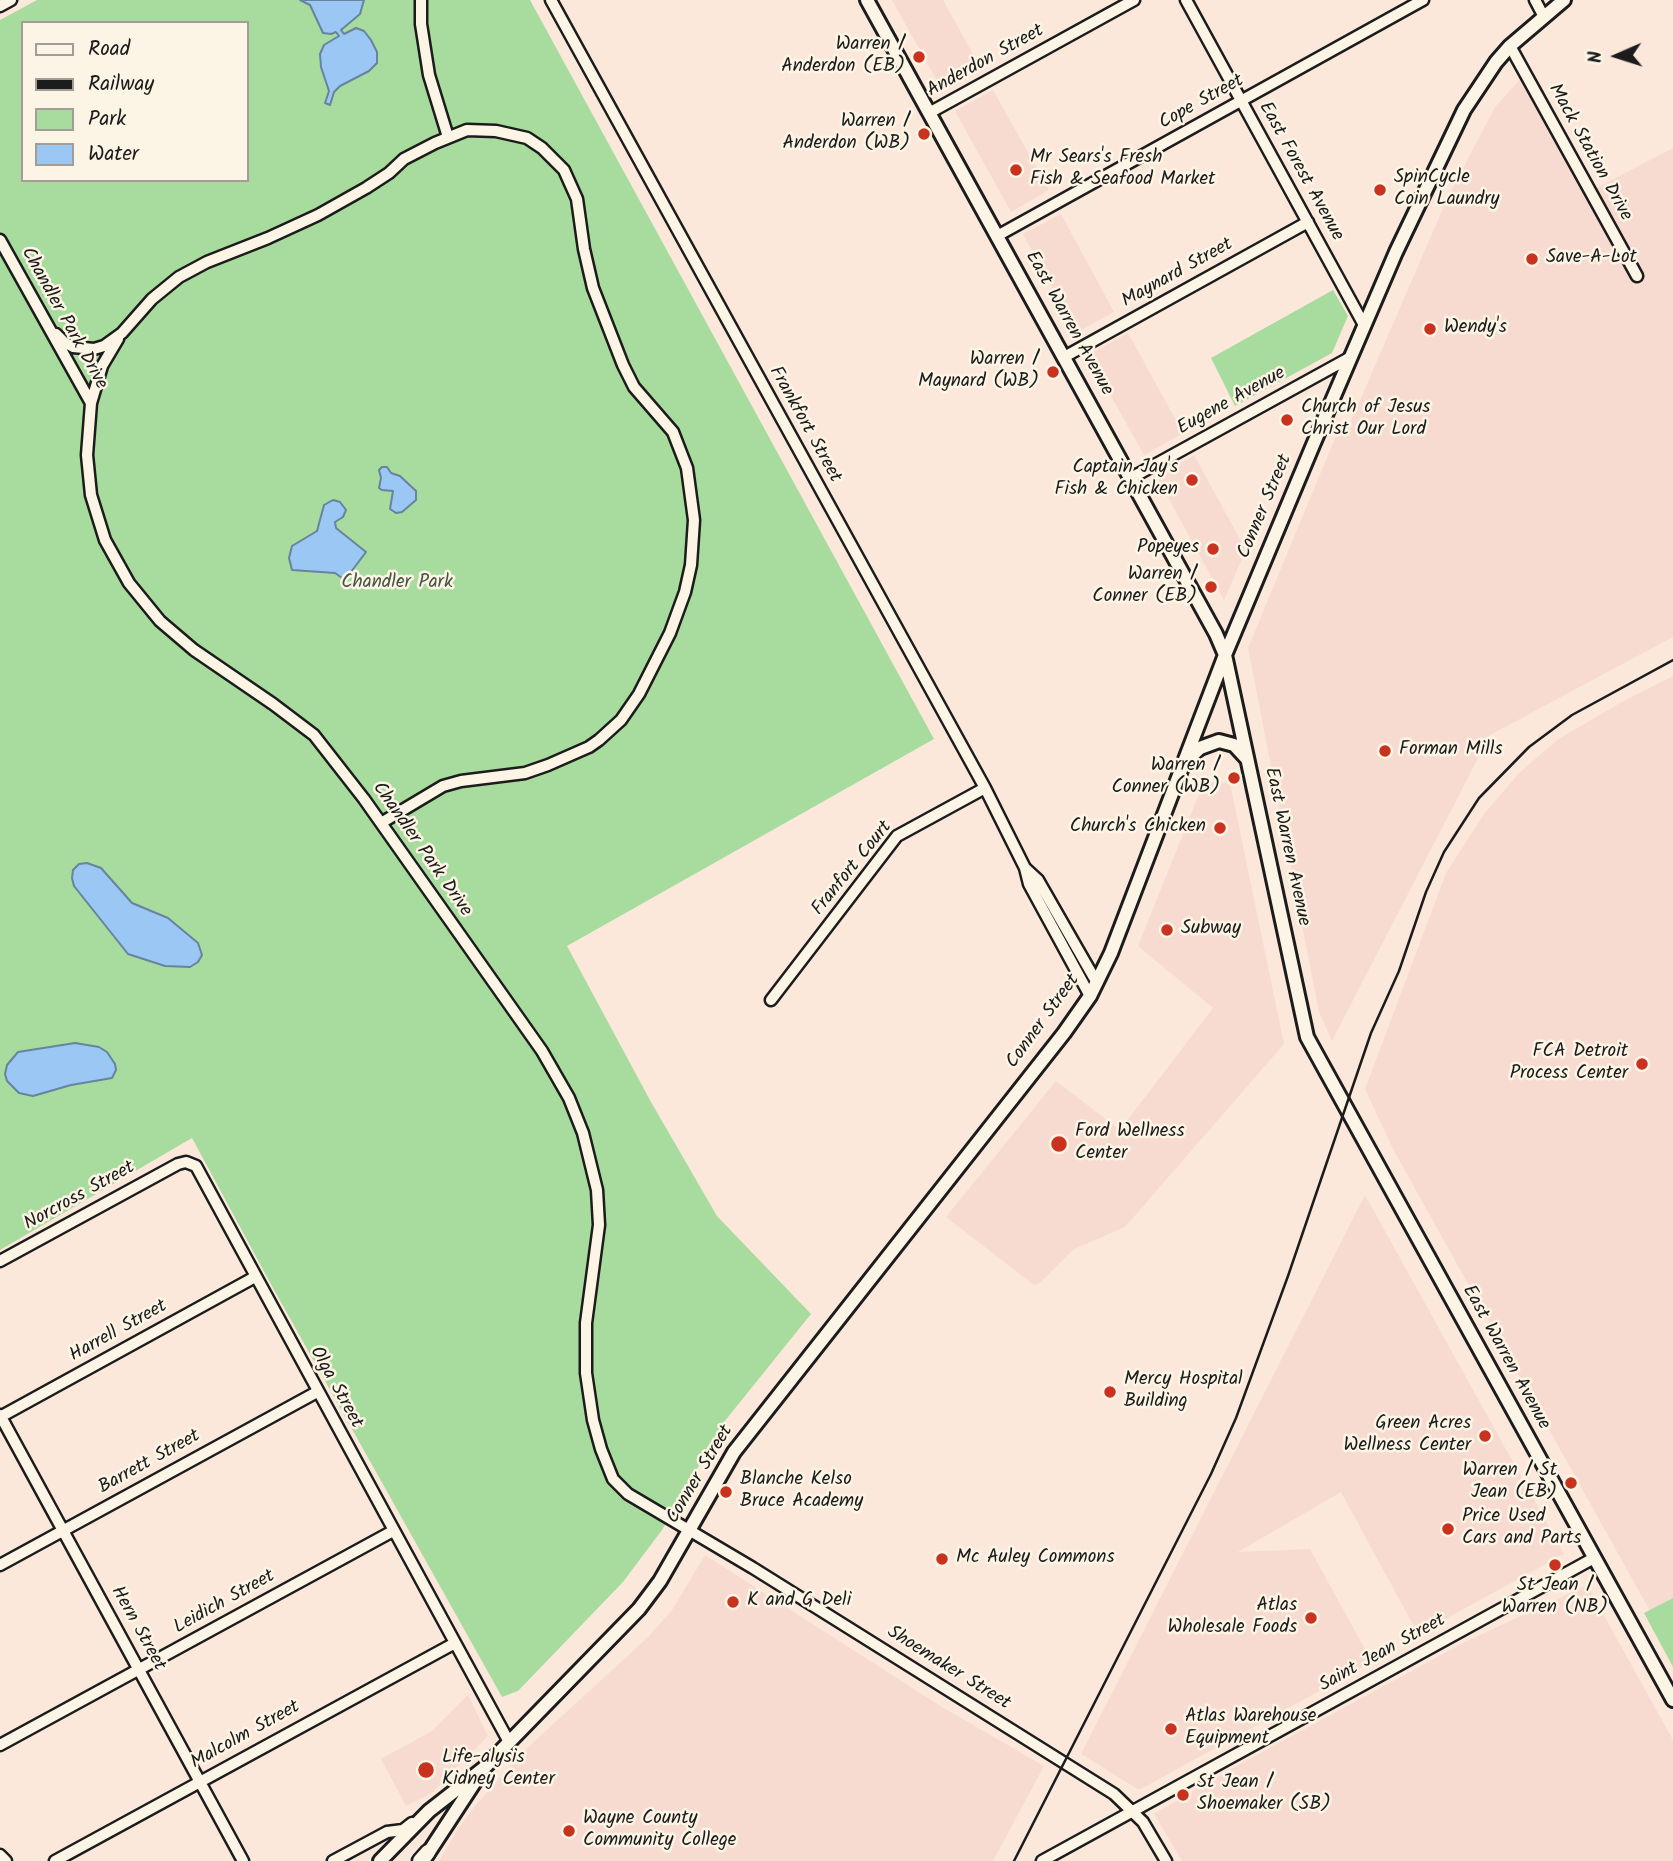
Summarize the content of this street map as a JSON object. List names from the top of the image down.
{
  "streets": {
    "main road": ["East Warren Avenue", "Conner Street"],
    "street": [
      "Anderdon Street",
      "Cope Street",
      "Mack Station Drive",
      "East Forest Avenue",
      "Maynard Street",
      "Chandler Park Drive",
      "Eugene Avenue",
      "Frankfort Street",
      "Franfort Court",
      "Norcross Street",
      "Harrell Street",
      "Olga Street",
      "Barrett Street",
      "Leidich Street",
      "Hern Street",
      "Saint Jean Street",
      "Shoemaker Street",
      "Malcolm Street"
    ]
  },
  "crossings": [
    ["Anderdon Street", "East Warren Avenue"],
    ["Cope Street", "East Forest Avenue"],
    ["Cope Street", "East Warren Avenue"],
    ["Mack Station Drive", "Conner Street"],
    ["East Forest Avenue", "Maynard Street"],
    ["East Forest Avenue", "Conner Street"],
    ["Maynard Street", "East Warren Avenue"],
    ["Chandler Park Drive", "Conner Street"],
    ["Chandler Park Drive", "Shoemaker Street"],
    ["East Warren Avenue", "Eugene Avenue"],
    ["East Warren Avenue", "Conner Street"],
    ["East Warren Avenue", "Saint Jean Street"],
    ["Eugene Avenue", "Conner Street"],
    ["Frankfort Street", "Franfort Court"],
    ["Conner Street", "Olga Street"],
    ["Conner Street", "Shoemaker Street"],
    ["Norcross Street", "Olga Street"],
    ["Harrell Street", "Olga Street"],
    ["Harrell Street", "Hern Street"],
    ["Olga Street", "Barrett Street"],
    ["Olga Street", "Leidich Street"],
    ["Olga Street", "Malcolm Street"],
    ["Barrett Street", "Hern Street"],
    ["Leidich Street", "Hern Street"],
    ["Hern Street", "Malcolm Street"],
    ["Saint Jean Street", "Shoemaker Street"]
  ],
  "parks": ["Chandler Park"],
  "places": [
    "Warren / Anderdon (EB)",
    "Warren / Anderdon (WB)",
    "Mr Sears's Fresh Fish & Seafood Market",
    "SpinCycle Coin Laundry",
    "Save-A-Lot",
    "Wendy's",
    "Warren / Maynard (WB)",
    "Church of Jesus Christ Our Lord",
    "Captain Jay's Fish & Chicken",
    "Popeyes",
    "Warren / Conner (EB)",
    "Forman Mills",
    "Warren / Conner (WB)",
    "Church's Chicken",
    "Subway",
    "FCA Detroit Process Center",
    "Ford Wellness Center",
    "Mercy Hospital Building",
    "Green Acres Wellness Center",
    "Warren / St Jean (EB)",
    "Blanche Kelso Bruce Academy",
    "Price Used Cars and Parts",
    "Mc Auley Commons",
    "St Jean / Warren (NB)",
    "K and G Deli",
    "Atlas Wholesale Foods",
    "Atlas Warehouse Equipment",
    "Life-alysis Kidney Center",
    "St Jean / Shoemaker (SB)",
    "Wayne County Community College"
  ],
  "legend": [
    "Road",
    "Railway",
    "Park",
    "Water"
  ],
  "north": "left"
}
